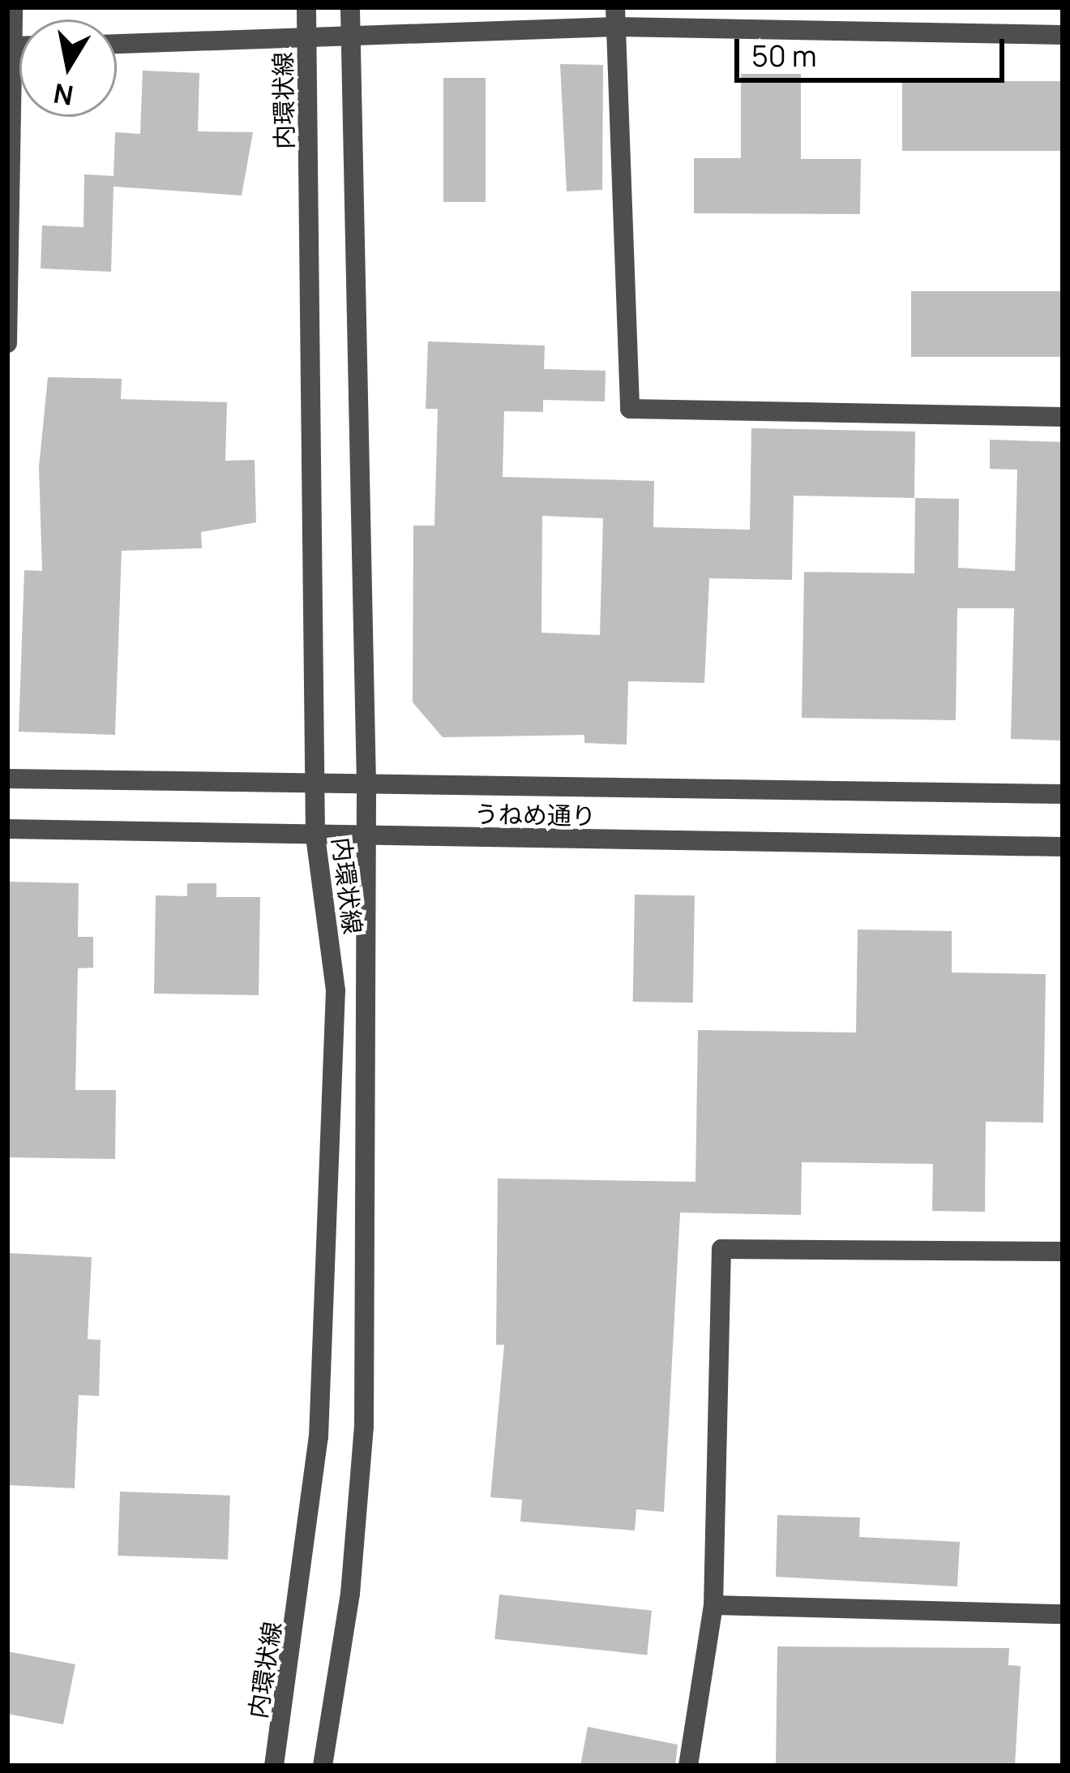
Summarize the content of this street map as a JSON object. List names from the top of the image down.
{
  "streets": {
    "street": ["内環状線", "うねめ通り"]
  },
  "crossings": [
    ["内環状線", "うねめ通り"]
  ],
  "scale_bar": "50 m",
  "north": "bottom"
}
